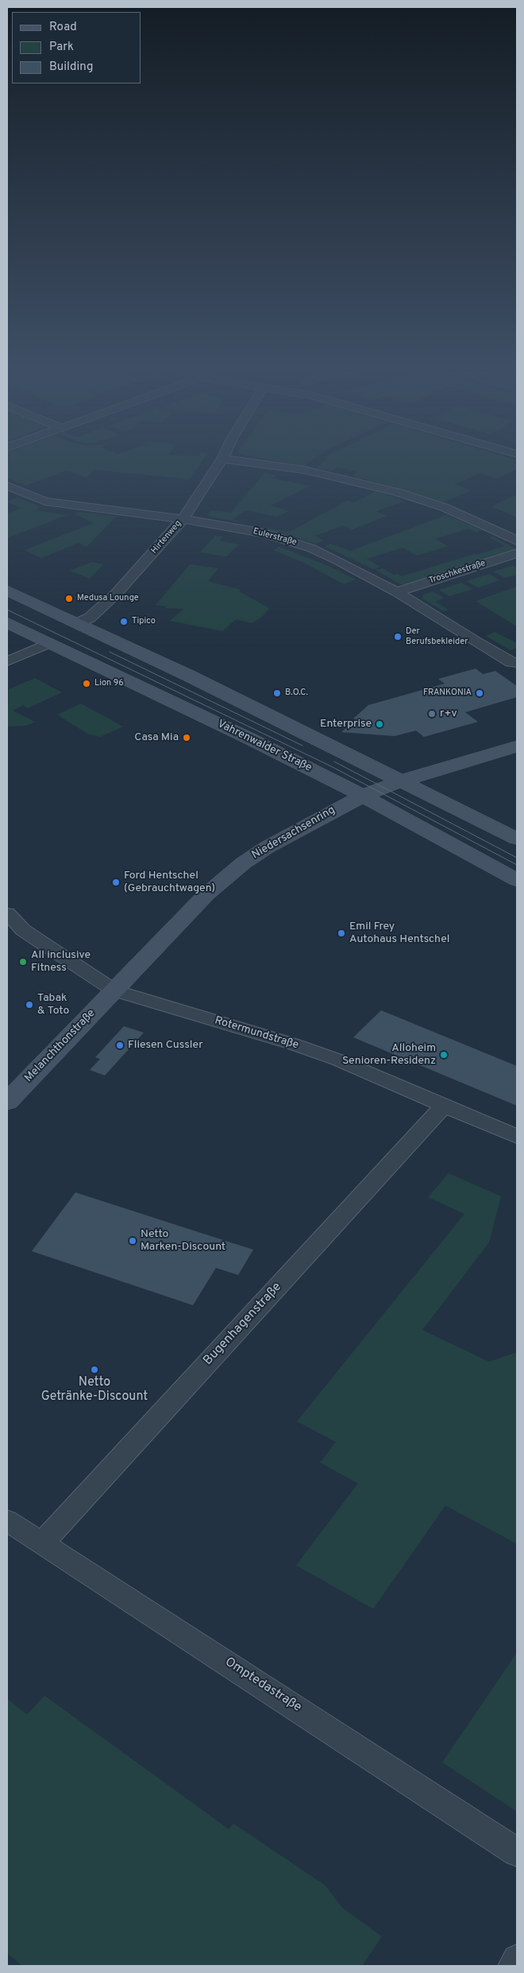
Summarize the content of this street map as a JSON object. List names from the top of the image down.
{
  "streets": {
    "main road": ["Vahrenwalder Straße", "Niedersachsenring", "Melanchthonstraße"],
    "street": [
      "Hirtenweg",
      "Eulerstraße",
      "Troschkestraße",
      "Rotermundstraße",
      "Bugenhagenstraße",
      "Omptedastraße"
    ]
  },
  "crossings": [
    ["Hirtenweg", "Eulerstraße"],
    ["Eulerstraße", "Troschkestraße"],
    ["Vahrenwalder Straße", "Niedersachsenring"],
    ["Niedersachsenring", "Rotermundstraße"],
    ["Niedersachsenring", "Melanchthonstraße"],
    ["Rotermundstraße", "Melanchthonstraße"],
    ["Rotermundstraße", "Bugenhagenstraße"],
    ["Bugenhagenstraße", "Omptedastraße"]
  ],
  "places": [
    "Medusa Lounge",
    "Tipico",
    "Der Berufsbekleider",
    "Lion 96",
    "B.O.C.",
    "FRANKONIA",
    "r+v",
    "Enterprise",
    "Casa Mia",
    "Ford Hentschel (Gebrauchtwagen)",
    "Emil Frey Autohaus Hentschel",
    "All inclusive Fitness",
    "Tabak & Toto",
    "Fliesen Cussler",
    "Alloheim Senioren-Residenz",
    "Netto Marken-Discount",
    "Netto Getränke-Discount"
  ],
  "legend": ["Road", "Park", "Building"]
}
